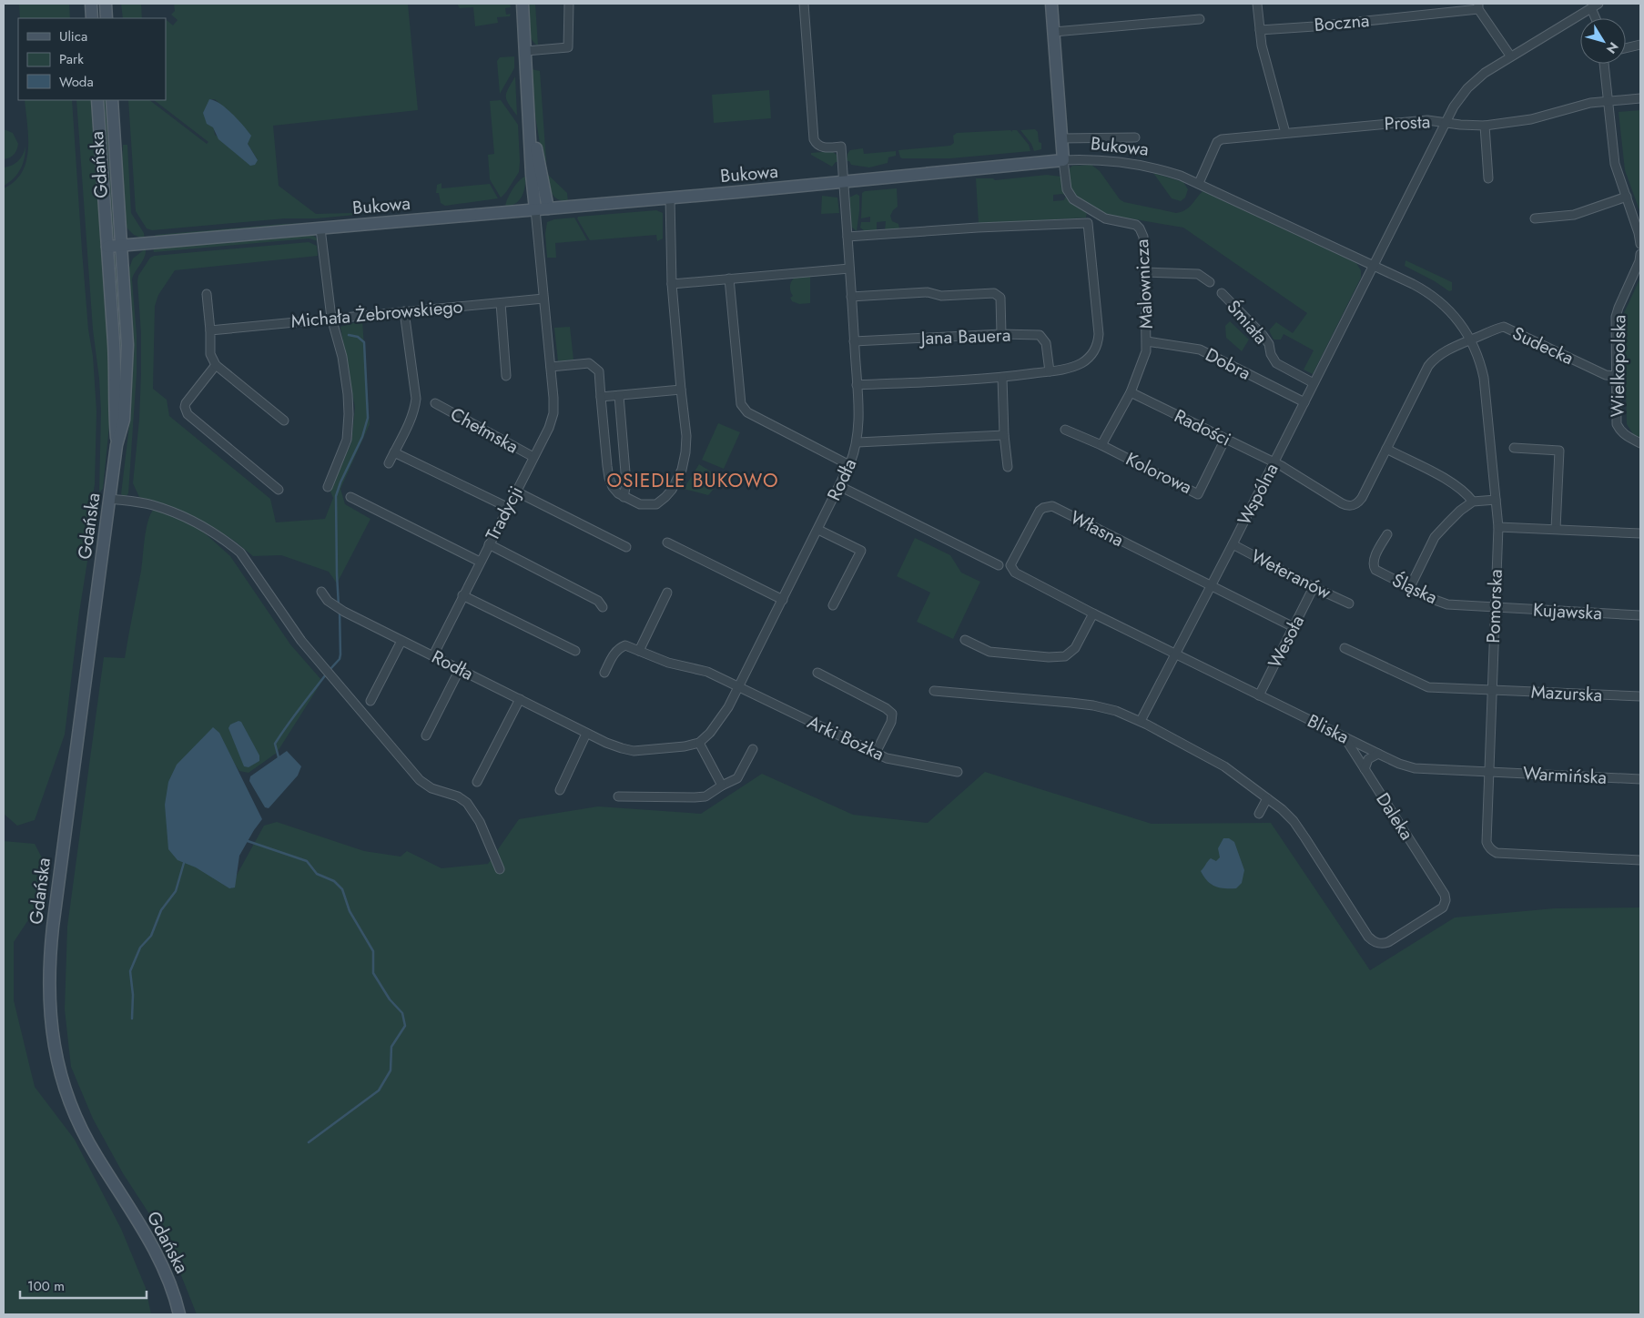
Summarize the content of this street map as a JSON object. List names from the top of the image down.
{
  "streets": {
    "main road": ["Bukowa", "Gdańska"],
    "street": [
      "Boczna",
      "Prosta",
      "Malownicza",
      "Michała Żebrowskiego",
      "Śmiała",
      "Jana Bauera",
      "Sudecka",
      "Dobra",
      "Wielkopolska",
      "Radości",
      "Chełmska",
      "Kolorowa",
      "Rodła",
      "Wspólna",
      "Tradycji",
      "Własna",
      "Weteranów",
      "Śląska",
      "Pomorska",
      "Kujawska",
      "Wesoła",
      "Mazurska",
      "Bliska",
      "Arki Bożka",
      "Warmińska",
      "Daleka"
    ]
  },
  "crossings": [
    ["Prosta", "Bukowa"],
    ["Prosta", "Wspólna"],
    ["Bukowa", "Gdańska"],
    ["Bukowa", "Malownicza"],
    ["Bukowa", "Rodła"],
    ["Bukowa", "Wspólna"],
    ["Bukowa", "Tradycji"],
    ["Bukowa", "Pomorska"],
    ["Malownicza", "Dobra"],
    ["Malownicza", "Radości"],
    ["Malownicza", "Kolorowa"],
    ["Michała Żebrowskiego", "Tradycji"],
    ["Śmiała", "Wspólna"],
    ["Jana Bauera", "Rodła"],
    ["Sudecka", "Wielkopolska"],
    ["Sudecka", "Radości"],
    ["Sudecka", "Pomorska"],
    ["Dobra", "Wspólna"],
    ["Radości", "Kolorowa"],
    ["Radości", "Wspólna"],
    ["Chełmska", "Tradycji"],
    ["Rodła", "Tradycji"],
    ["Rodła", "Arki Bożka"],
    ["Wspólna", "Własna"],
    ["Wspólna", "Weteranów"],
    ["Wspólna", "Pomorska"],
    ["Wspólna", "Bliska"],
    ["Własna", "Wesoła"],
    ["Własna", "Bliska"],
    ["Weteranów", "Wesoła"],
    ["Śląska", "Pomorska"],
    ["Śląska", "Kujawska"],
    ["Pomorska", "Kujawska"],
    ["Pomorska", "Mazurska"],
    ["Pomorska", "Bliska"],
    ["Pomorska", "Warmińska"],
    ["Wesoła", "Bliska"],
    ["Bliska", "Warmińska"],
    ["Bliska", "Daleka"]
  ],
  "districts": ["OSIEDLE BUKOWO"],
  "legend": ["Ulica", "Park", "Woda"],
  "scale_bar": "100 m",
  "north": "bottom right"
}
